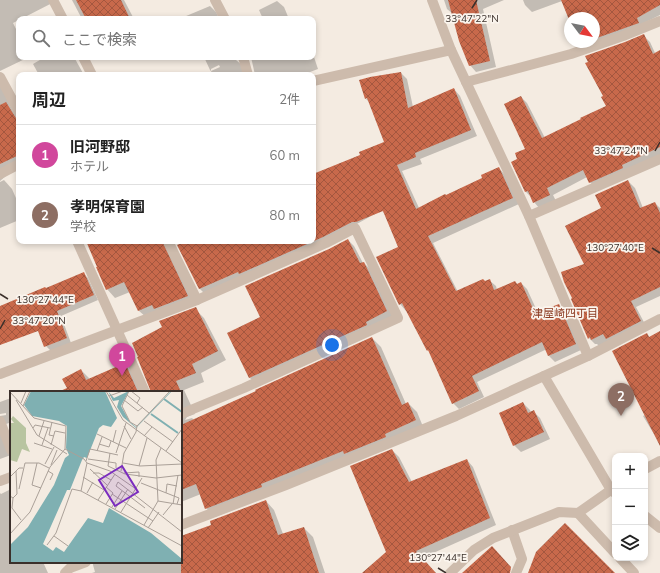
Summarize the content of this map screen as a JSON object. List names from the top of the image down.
{
  "districts": ["津屋崎四丁目"],
  "north": "bottom right",
  "page": {
    "search": "ここで検索",
    "heading": ["周辺", "2件"],
    "list": [
      {
        "mark": "1",
        "name": "旧河野邸",
        "note": "ホテル",
        "value": "60 m"
      },
      {
        "mark": "2",
        "name": "孝明保育園",
        "note": "学校",
        "value": "80 m"
      }
    ],
    "pins": ["1", "2"],
    "map_buttons": ["+", "−"]
  },
  "coordinates": [
    "33°47'22\"N",
    "33°47'24\"N",
    "130°27'40\"E",
    "130°27'44\"E",
    "33°47'20\"N"
  ]
}
